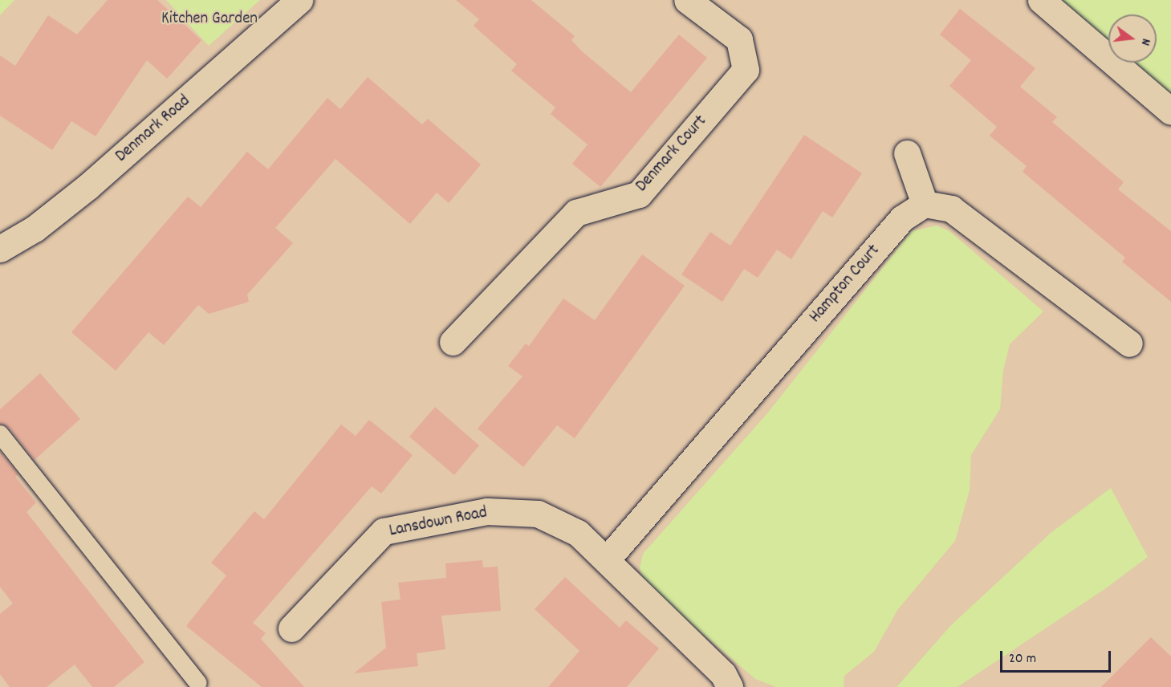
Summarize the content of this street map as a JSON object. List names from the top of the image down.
{
  "streets": {
    "street": [
      "Denmark Road",
      "Denmark Court",
      "Hampton Court",
      "Lansdown Road"
    ]
  },
  "crossings": [
    ["Hampton Court", "Lansdown Road"]
  ],
  "parks": ["Kitchen Garden"],
  "scale_bar": "20 m",
  "north": "right"
}
